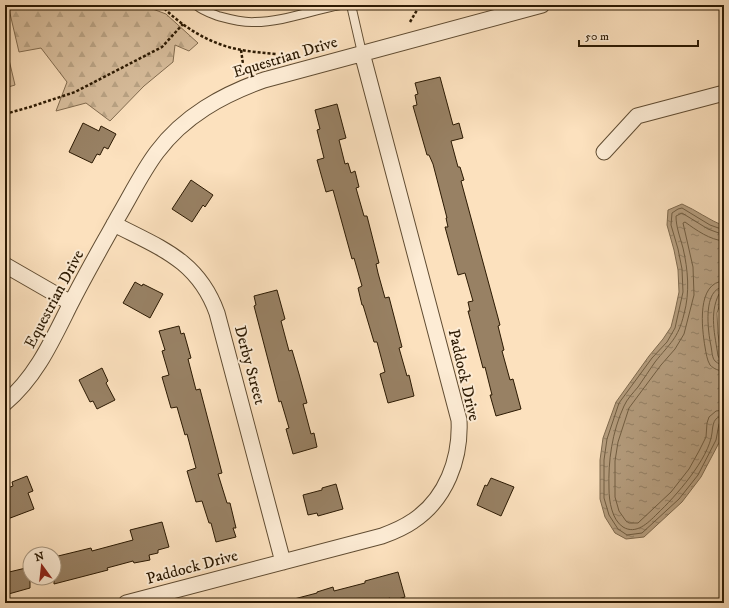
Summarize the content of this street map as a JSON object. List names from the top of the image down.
{
  "streets": {
    "street": ["Equestrian Drive", "Derby Street", "Paddock Drive"]
  },
  "crossings": [
    ["Equestrian Drive", "Derby Street"],
    ["Equestrian Drive", "Paddock Drive"],
    ["Derby Street", "Paddock Drive"]
  ],
  "scale_bar": "50 m",
  "north": "top"
}
